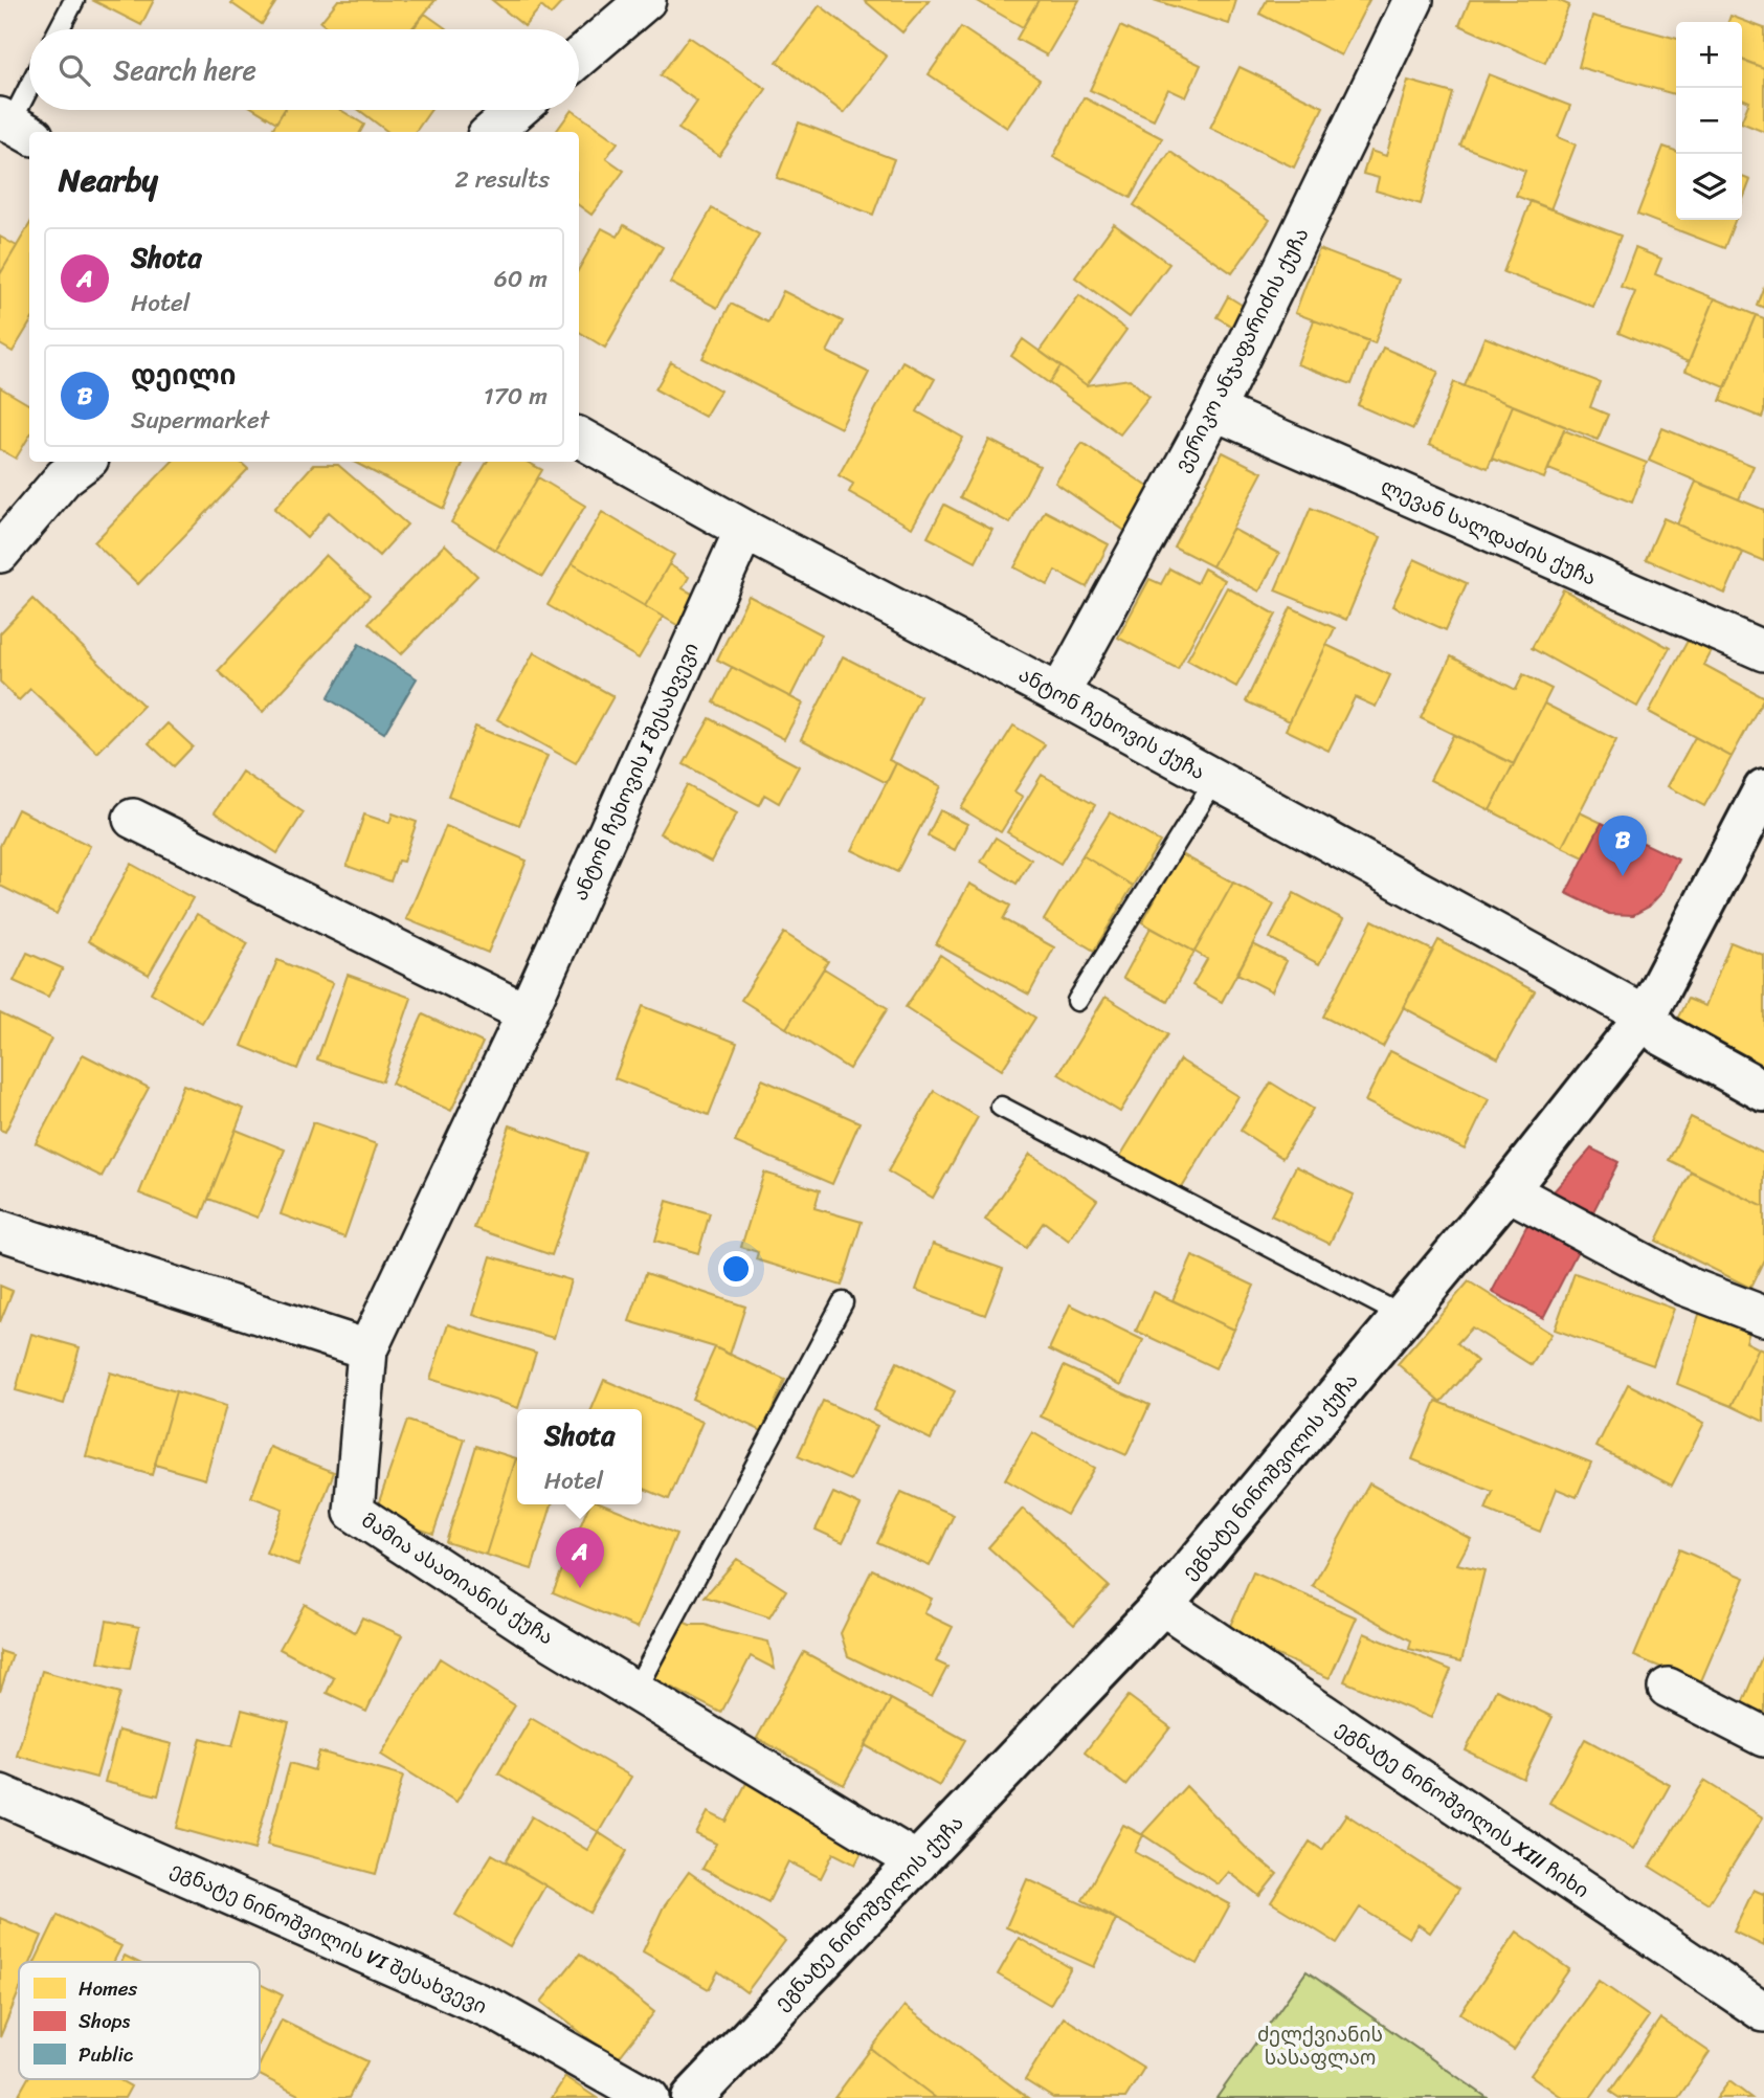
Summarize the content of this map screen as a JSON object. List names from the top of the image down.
{
  "streets": {
    "main road": ["ეგნატე ნინოშვილის ქუჩა"],
    "street": [
      "ვერიკო ანჯაფარიძის ქუჩა",
      "ლევან სალდაძის ქუჩა",
      "ანტონ ჩეხოვის ქუჩა",
      "ანტონ ჩეხოვის I შესახვევი",
      "მამია ასათიანის ქუჩა",
      "ეგნატე ნინოშვილის XIII ჩიხი",
      "ეგნატე ნინოშვილის VI შესახვევი"
    ]
  },
  "crossings": [
    ["ვერიკო ანჯაფარიძის ქუჩა", "ლევან სალდაძის ქუჩა"],
    ["ვერიკო ანჯაფარიძის ქუჩა", "ანტონ ჩეხოვის ქუჩა"],
    ["ანტონ ჩეხოვის ქუჩა", "ანტონ ჩეხოვის I შესახვევი"],
    ["ანტონ ჩეხოვის ქუჩა", "ეგნატე ნინოშვილის ქუჩა"],
    ["ანტონ ჩეხოვის I შესახვევი", "მამია ასათიანის ქუჩა"],
    ["ეგნატე ნინოშვილის ქუჩა", "მამია ასათიანის ქუჩა"],
    ["ეგნატე ნინოშვილის ქუჩა", "ეგნატე ნინოშვილის XIII ჩიხი"]
  ],
  "parks": ["ძელქვიანის სასაფლაო"],
  "legend": ["Homes", "Shops", "Public"],
  "page": {
    "map_buttons": ["+", "−"],
    "search": "Search here",
    "heading": ["Nearby", "2 results"],
    "list": [
      {
        "mark": "A",
        "name": "Shota",
        "note": "Hotel",
        "value": "60 m"
      },
      {
        "mark": "B",
        "name": "დეილი",
        "note": "Supermarket",
        "value": "170 m"
      }
    ],
    "pins": ["B", "A"],
    "popup": ["Shota", "Hotel"]
  }
}
